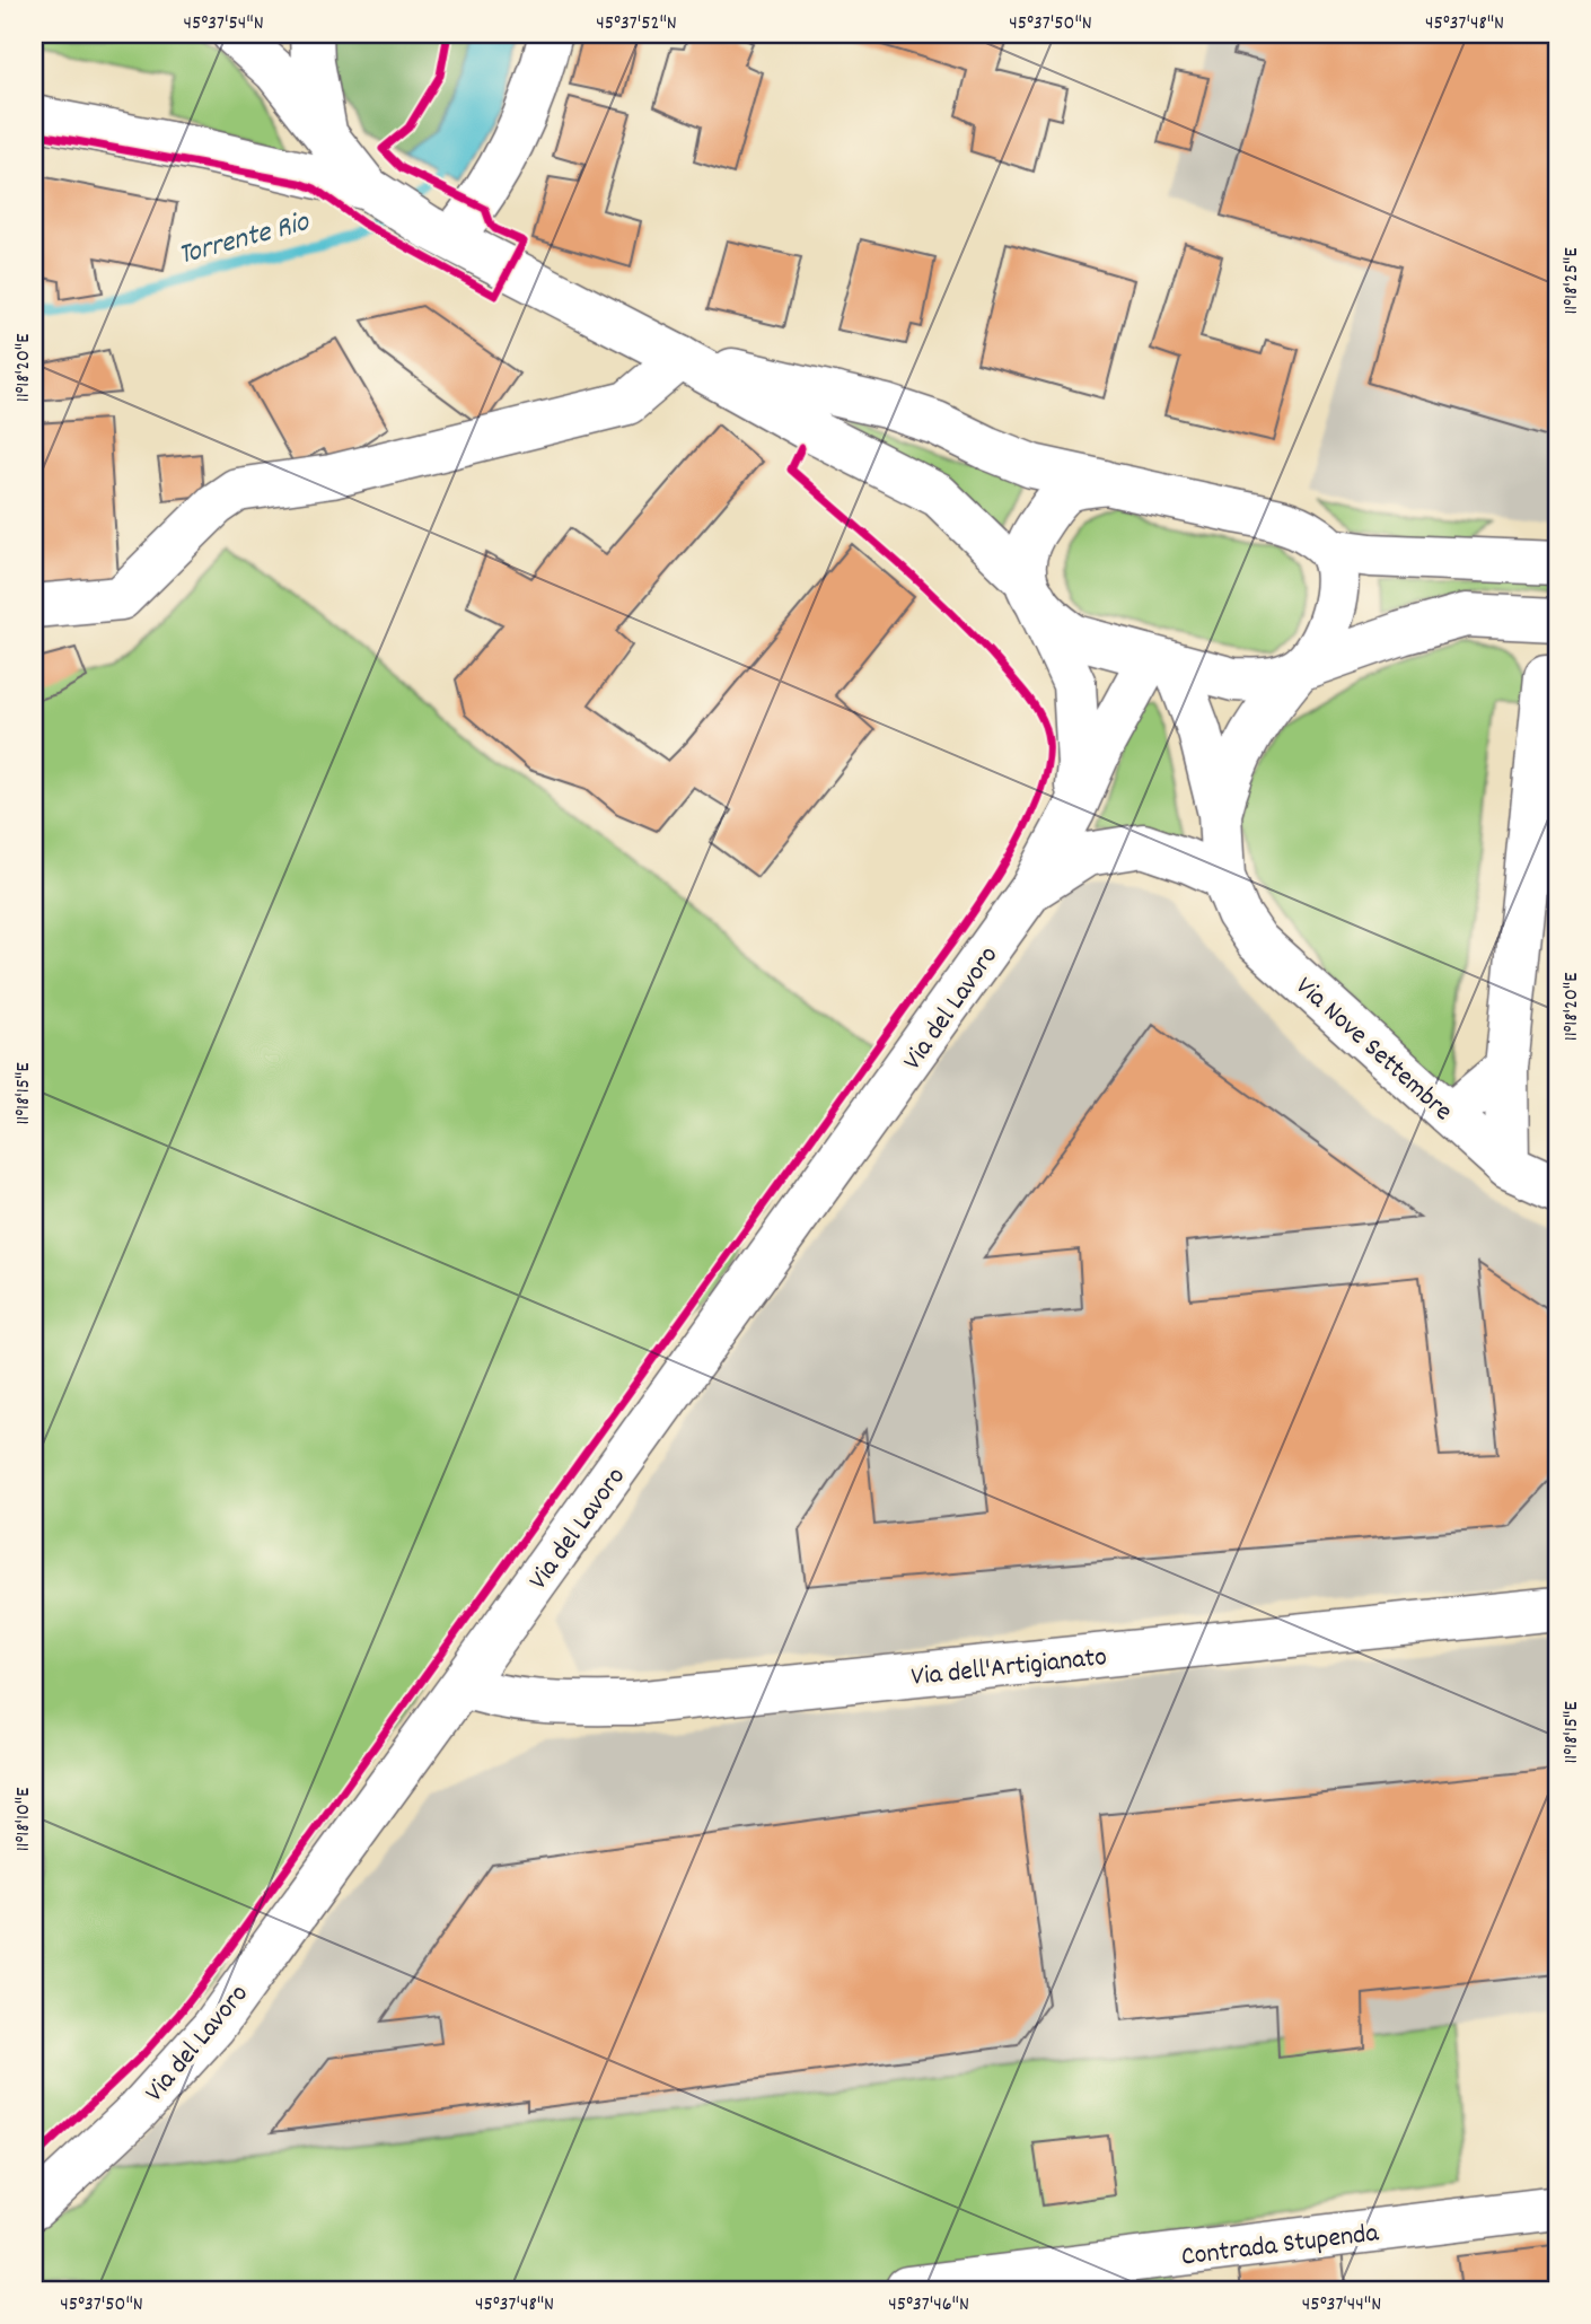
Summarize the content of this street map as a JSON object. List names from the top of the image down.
{
  "streets": {
    "street": [
      "Via del Lavoro",
      "Via Nove Settembre",
      "Via dell'Artigianato",
      "Contrada Stupenda"
    ]
  },
  "crossings": [
    ["Via del Lavoro", "Via Nove Settembre"],
    ["Via del Lavoro", "Via dell'Artigianato"]
  ],
  "water": ["Torrente Rio"],
  "coordinates": [
    "45°37'54\"N",
    "45°37'52\"N",
    "45°37'50\"N",
    "45°37'48\"N",
    "11°18'25\"E",
    "11°18'20\"E",
    "11°18'15\"E",
    "11°18'10\"E",
    "45°37'46\"N",
    "45°37'44\"N"
  ]
}
